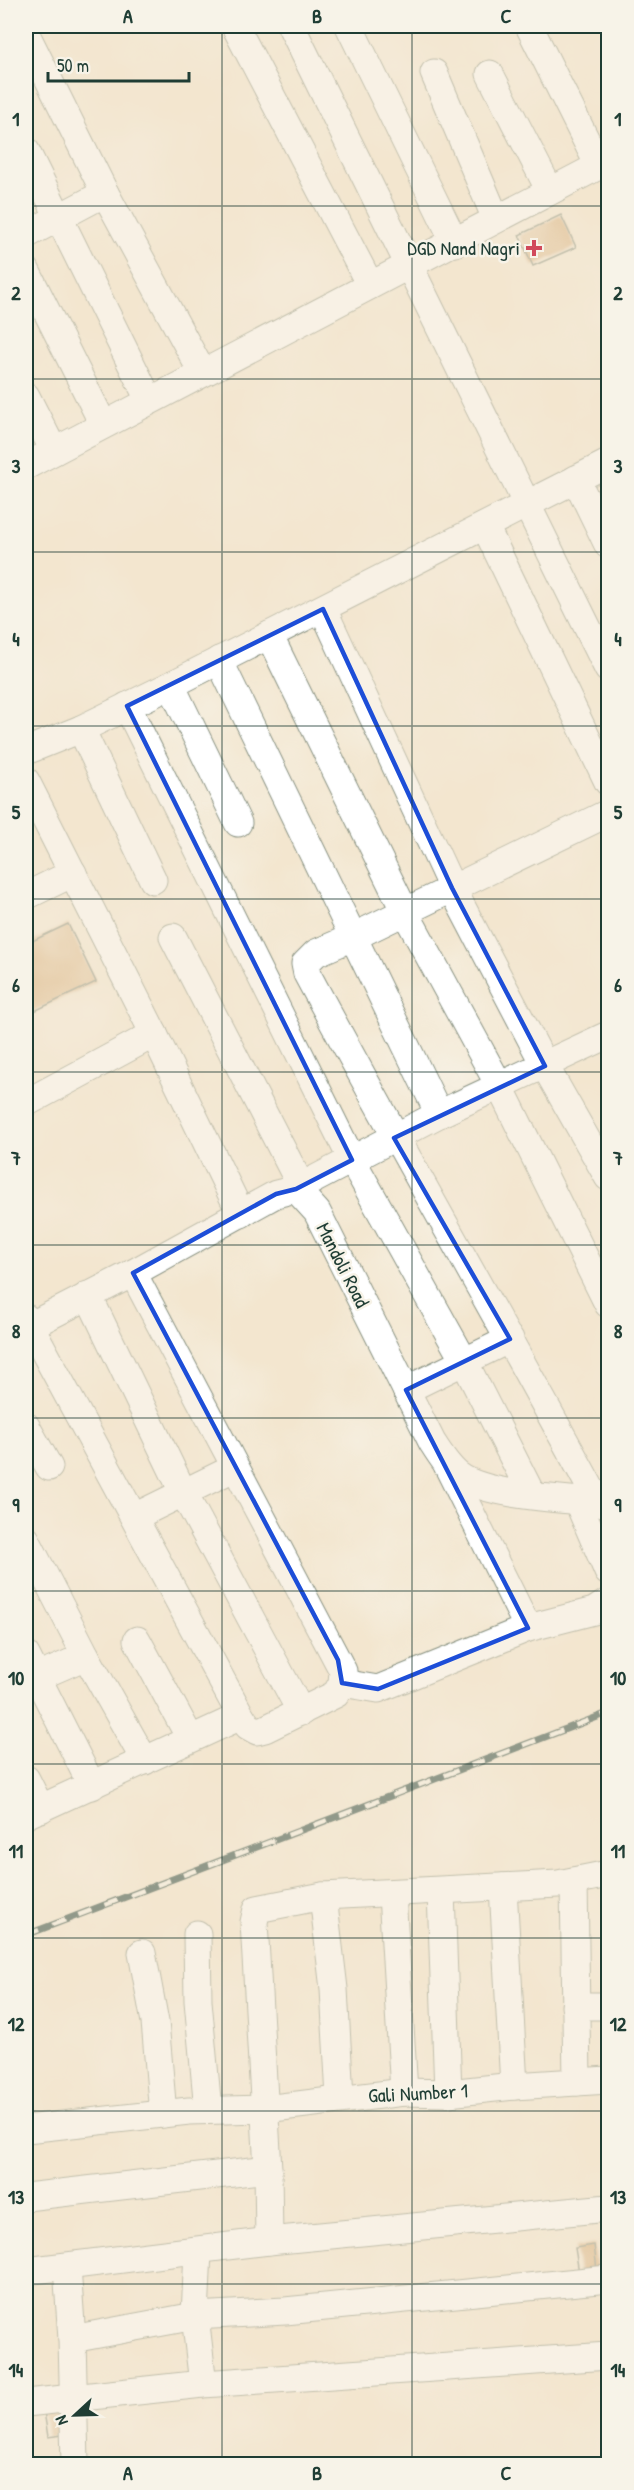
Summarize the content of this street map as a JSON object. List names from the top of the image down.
{
  "streets": {
    "street": ["Mandoli Road", "Gali Number 1"]
  },
  "places": {
    "health": ["DGD Nand Nagri"]
  },
  "scale_bar": "50 m",
  "north": "left",
  "grid": {
    "columns": ["A", "B", "C"],
    "rows": [
      "1",
      "2",
      "3",
      "4",
      "5",
      "6",
      "7",
      "8",
      "9",
      "10",
      "11",
      "12",
      "13",
      "14"
    ]
  }
}
